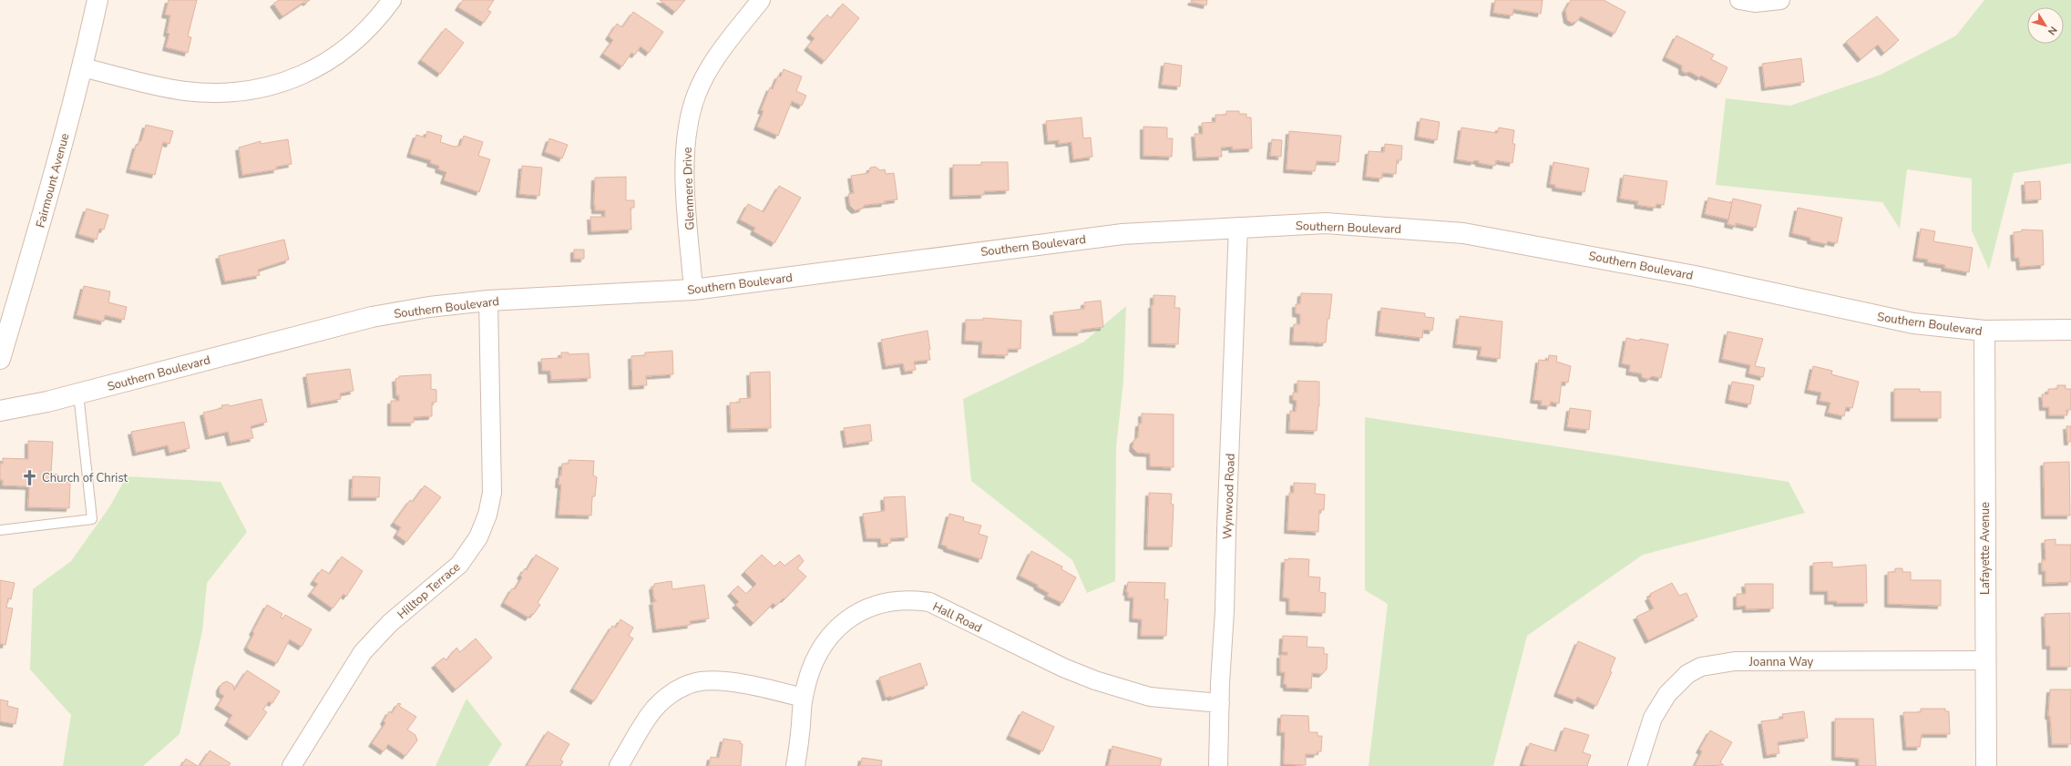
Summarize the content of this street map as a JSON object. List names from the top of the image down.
{
  "streets": {
    "main road": ["Fairmount Avenue", "Southern Boulevard", "Lafayette Avenue"],
    "street": [
      "Glenmere Drive",
      "Wynwood Road",
      "Hilltop Terrace",
      "Hall Road",
      "Joanna Way"
    ]
  },
  "crossings": [
    ["Glenmere Drive", "Southern Boulevard"],
    ["Southern Boulevard", "Wynwood Road"],
    ["Southern Boulevard", "Lafayette Avenue"],
    ["Southern Boulevard", "Hilltop Terrace"],
    ["Wynwood Road", "Hall Road"],
    ["Lafayette Avenue", "Joanna Way"]
  ],
  "places": {
    "church": ["Church of Christ"]
  },
  "north": "bottom right"
}
